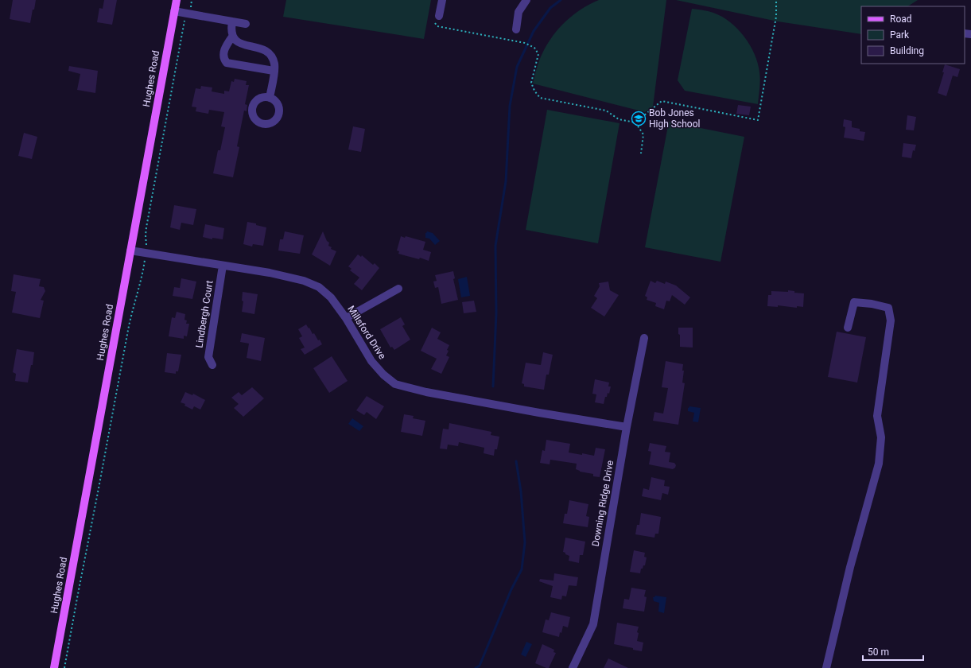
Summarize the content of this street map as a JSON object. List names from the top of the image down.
{
  "streets": {
    "main road": ["Hughes Road"],
    "street": ["Lindbergh Court", "Millsford Drive", "Downing Ridge Drive"]
  },
  "crossings": [
    ["Hughes Road", "Millsford Drive"],
    ["Lindbergh Court", "Millsford Drive"],
    ["Millsford Drive", "Downing Ridge Drive"]
  ],
  "places": {
    "school or university": ["Bob Jones High School"]
  },
  "legend": ["Road", "Park", "Building"],
  "scale_bar": "50 m"
}
